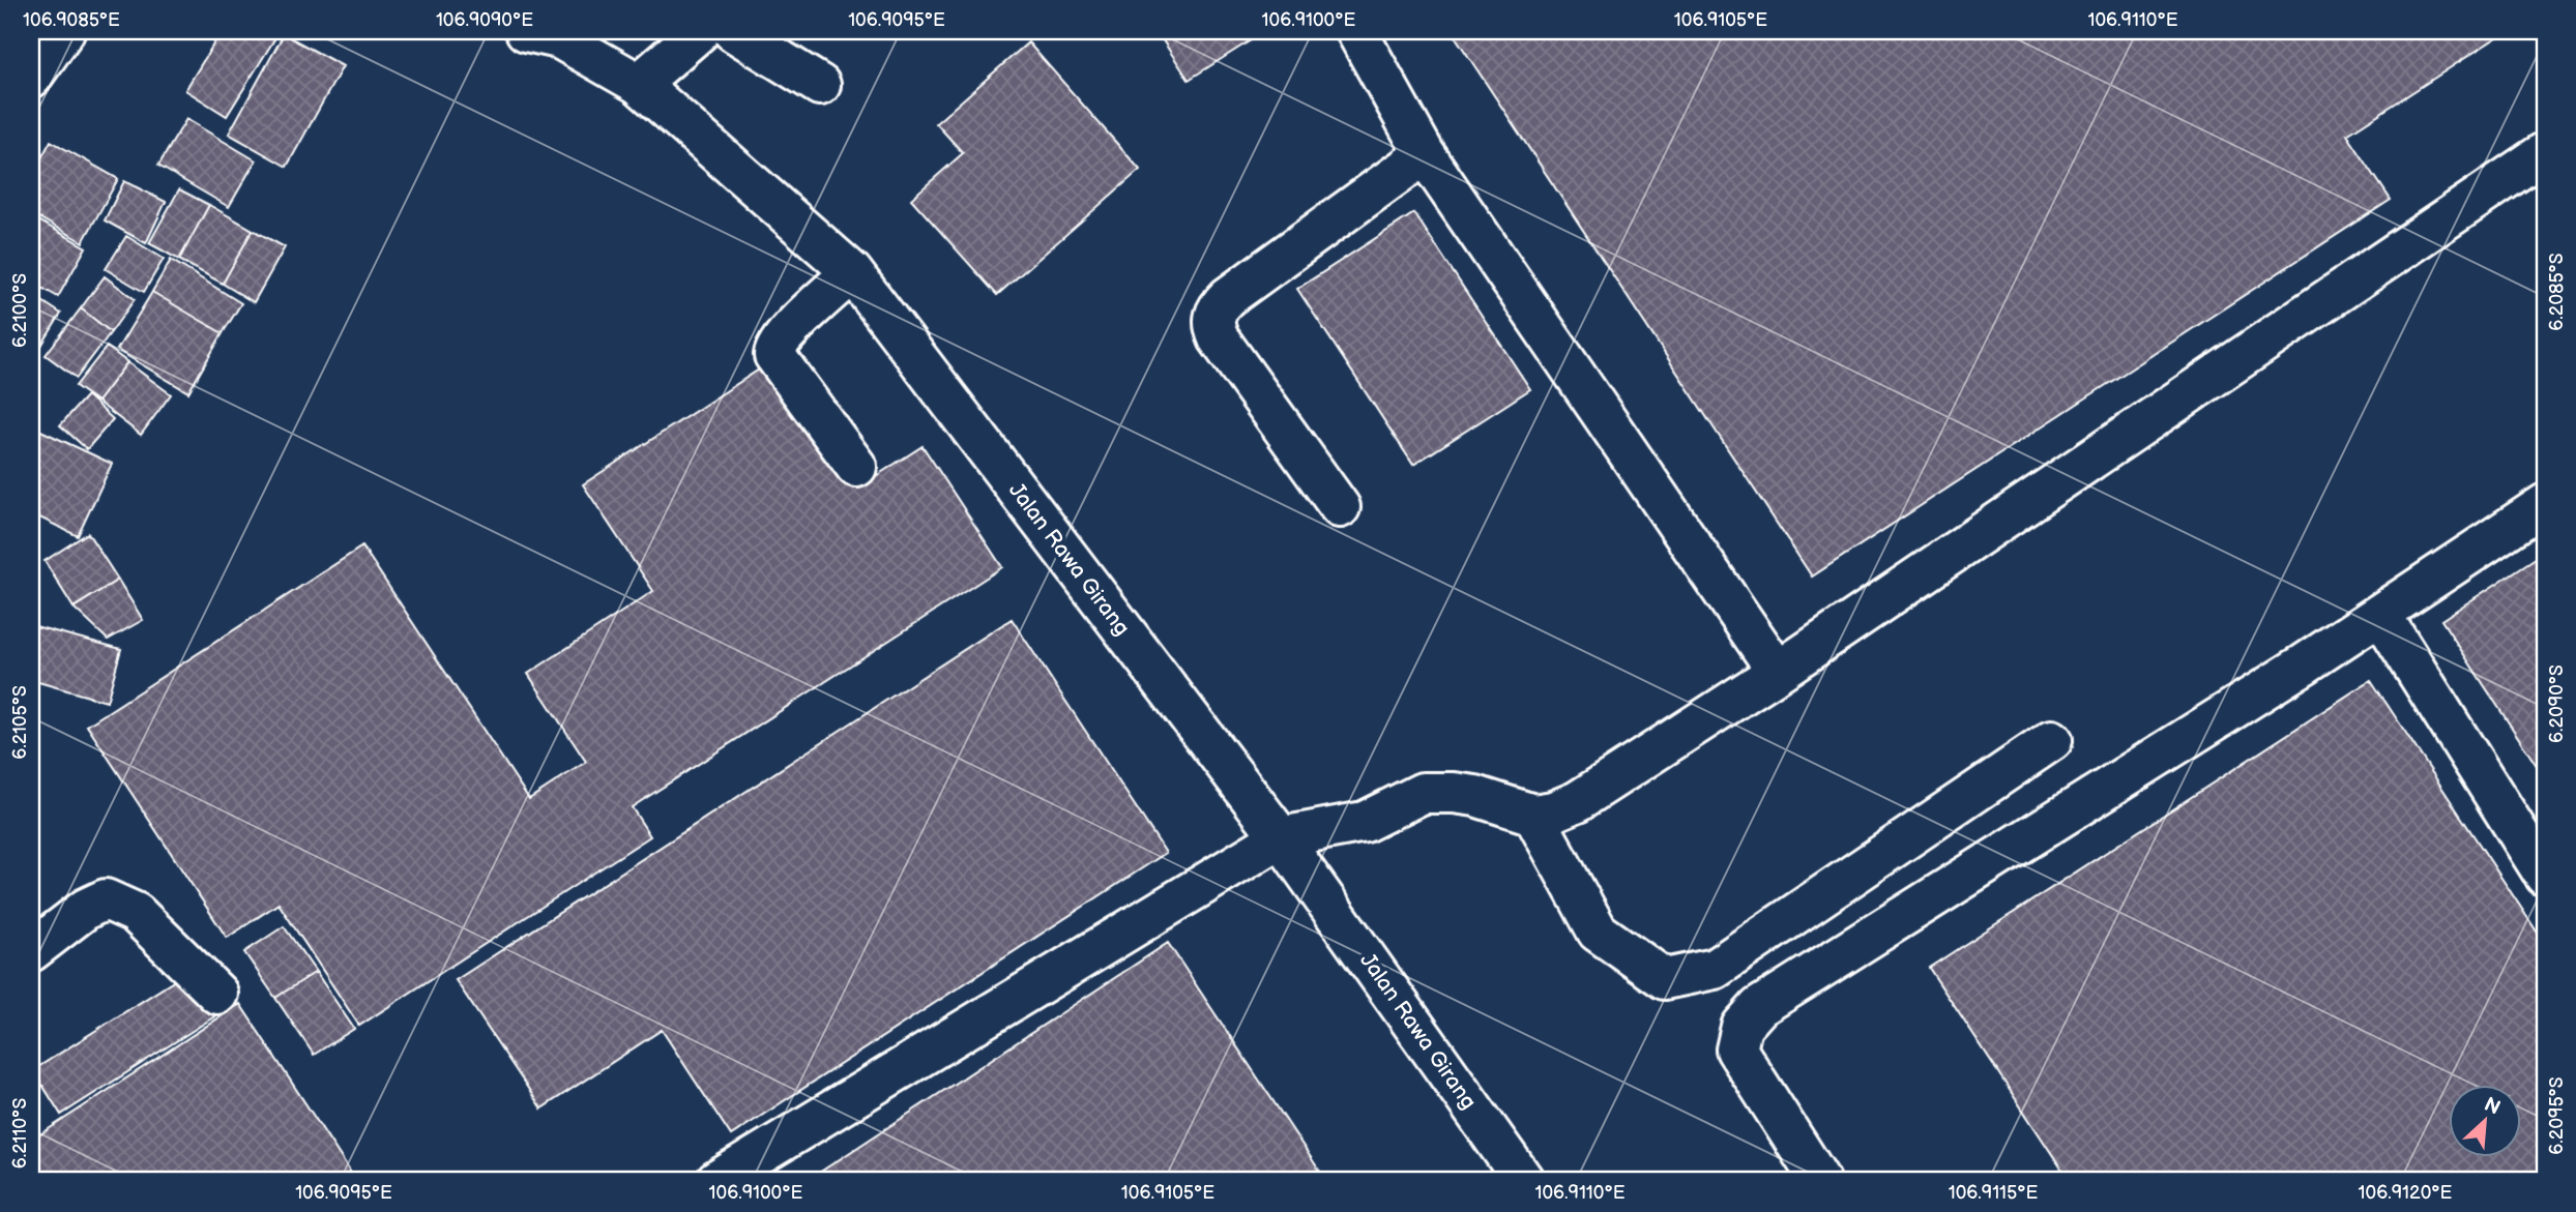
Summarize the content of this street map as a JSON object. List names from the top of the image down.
{
  "streets": {
    "street": ["Jalan Rawa Girang"]
  },
  "north": "top right",
  "coordinates": [
    "106.9085°E",
    "106.9090°E",
    "106.9095°E",
    "106.9100°E",
    "106.9105°E",
    "106.9110°E",
    "6.2085°S",
    "6.2100°S",
    "6.2090°S",
    "6.2105°S",
    "6.2095°S",
    "6.2110°S",
    "106.9115°E",
    "106.9120°E"
  ]
}
